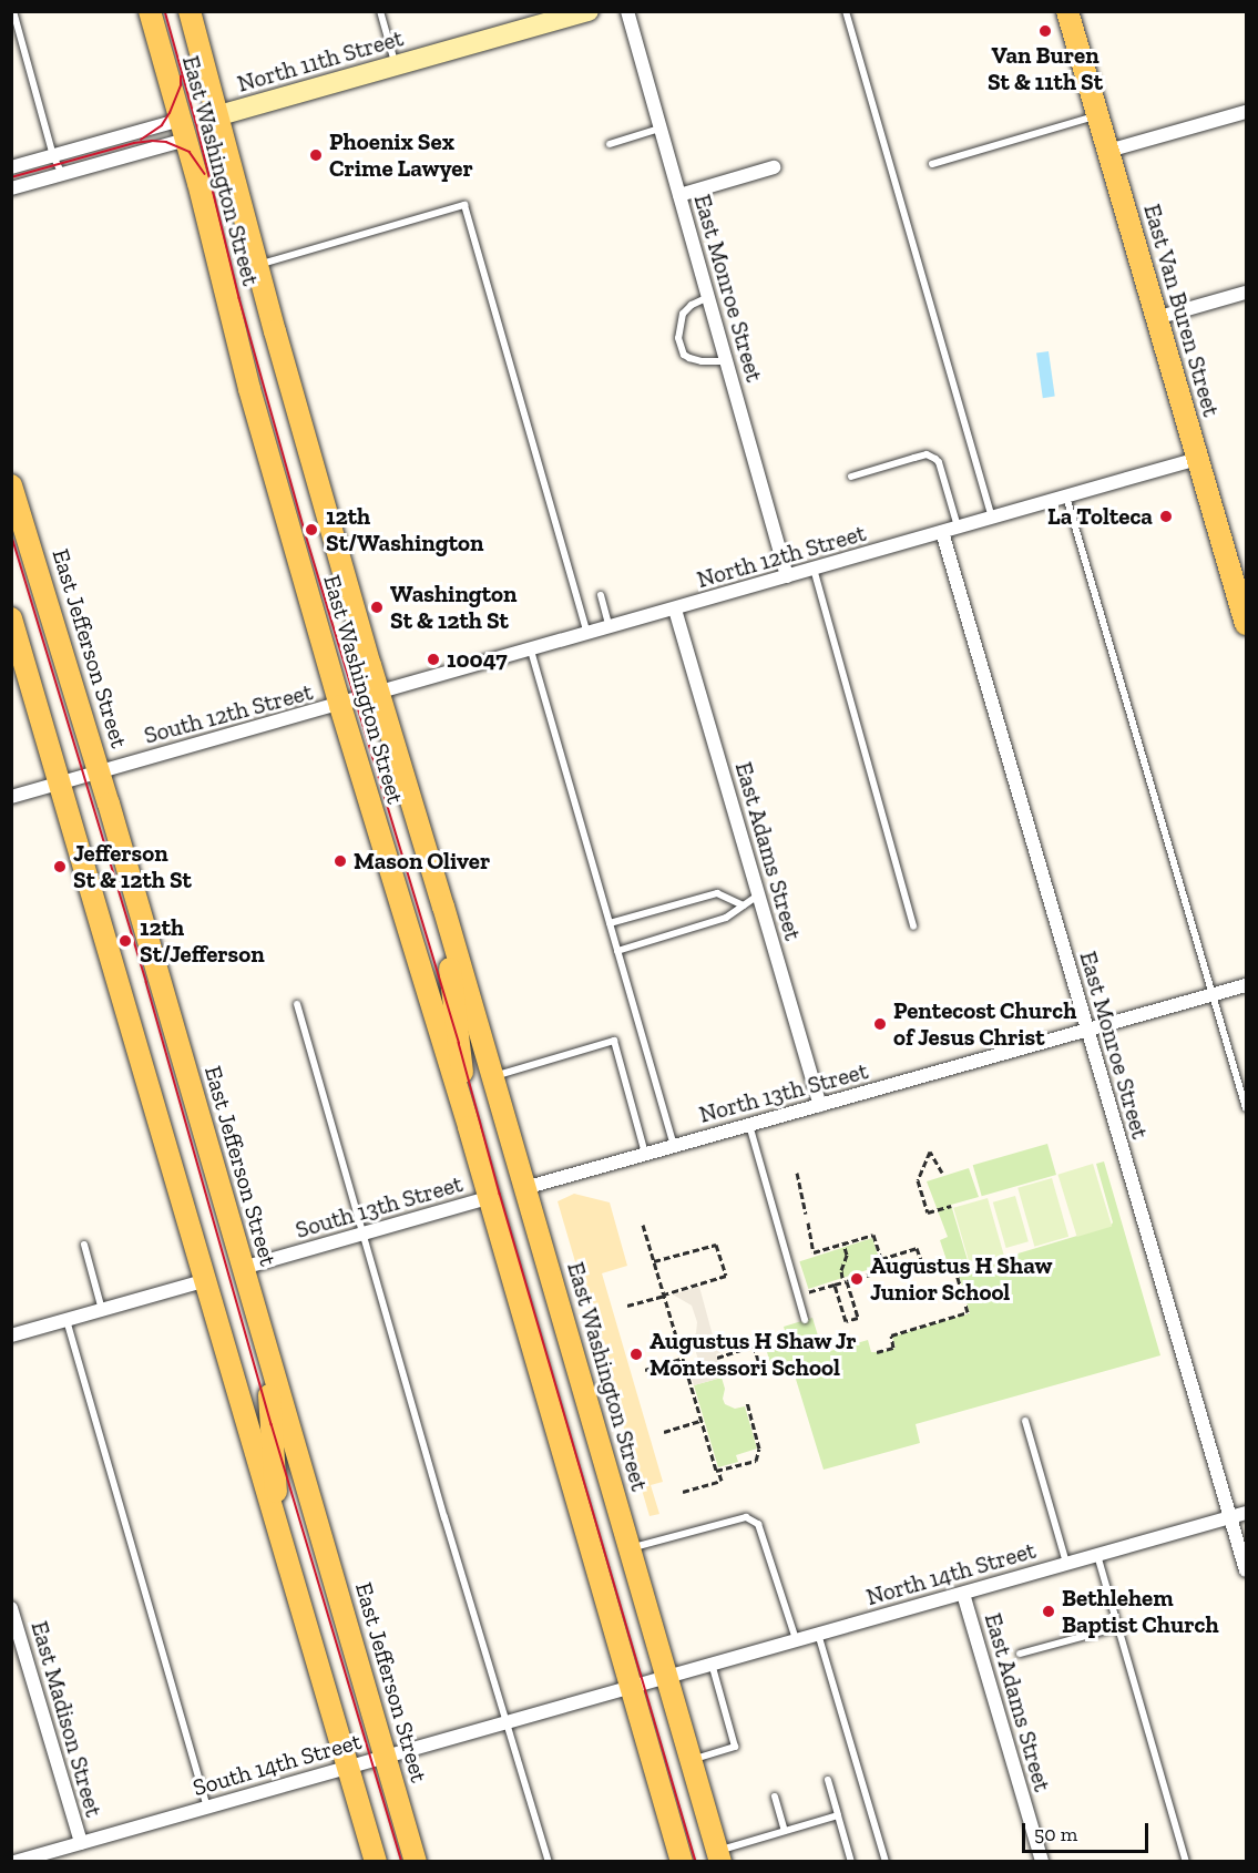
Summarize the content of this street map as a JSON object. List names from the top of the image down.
{
  "streets": {
    "main road": ["East Washington Street", "East Van Buren Street", "East Jefferson Street"],
    "street": [
      "North 11th Street",
      "East Monroe Street",
      "North 12th Street",
      "South 12th Street",
      "East Adams Street",
      "North 13th Street",
      "South 13th Street",
      "North 14th Street",
      "East Madison Street",
      "South 14th Street"
    ]
  },
  "crossings": [
    ["North 11th Street", "East Washington Street"],
    ["East Washington Street", "North 12th Street"],
    ["East Washington Street", "South 12th Street"],
    ["East Washington Street", "North 13th Street"],
    ["East Washington Street", "South 13th Street"],
    ["East Washington Street", "North 14th Street"],
    ["East Washington Street", "South 14th Street"],
    ["East Monroe Street", "North 12th Street"],
    ["East Monroe Street", "North 13th Street"],
    ["East Monroe Street", "North 14th Street"],
    ["East Van Buren Street", "North 12th Street"],
    ["North 12th Street", "South 12th Street"],
    ["North 12th Street", "East Adams Street"],
    ["East Jefferson Street", "South 12th Street"],
    ["East Jefferson Street", "South 13th Street"],
    ["East Jefferson Street", "South 14th Street"],
    ["East Adams Street", "North 13th Street"],
    ["East Adams Street", "North 14th Street"],
    ["North 14th Street", "South 14th Street"],
    ["East Madison Street", "South 14th Street"]
  ],
  "places": [
    "Van Buren St & 11th St",
    "Phoenix Sex Crime Lawyer",
    "La Tolteca",
    "12th St/Washington",
    "Washington St & 12th St",
    "10047",
    "Mason Oliver",
    "Jefferson St & 12th St",
    "12th St/Jefferson",
    "Pentecost Church of Jesus Christ",
    "Augustus H Shaw Junior School",
    "Augustus H Shaw Jr Montessori School",
    "Bethlehem Baptist Church"
  ],
  "scale_bar": "50 m"
}
